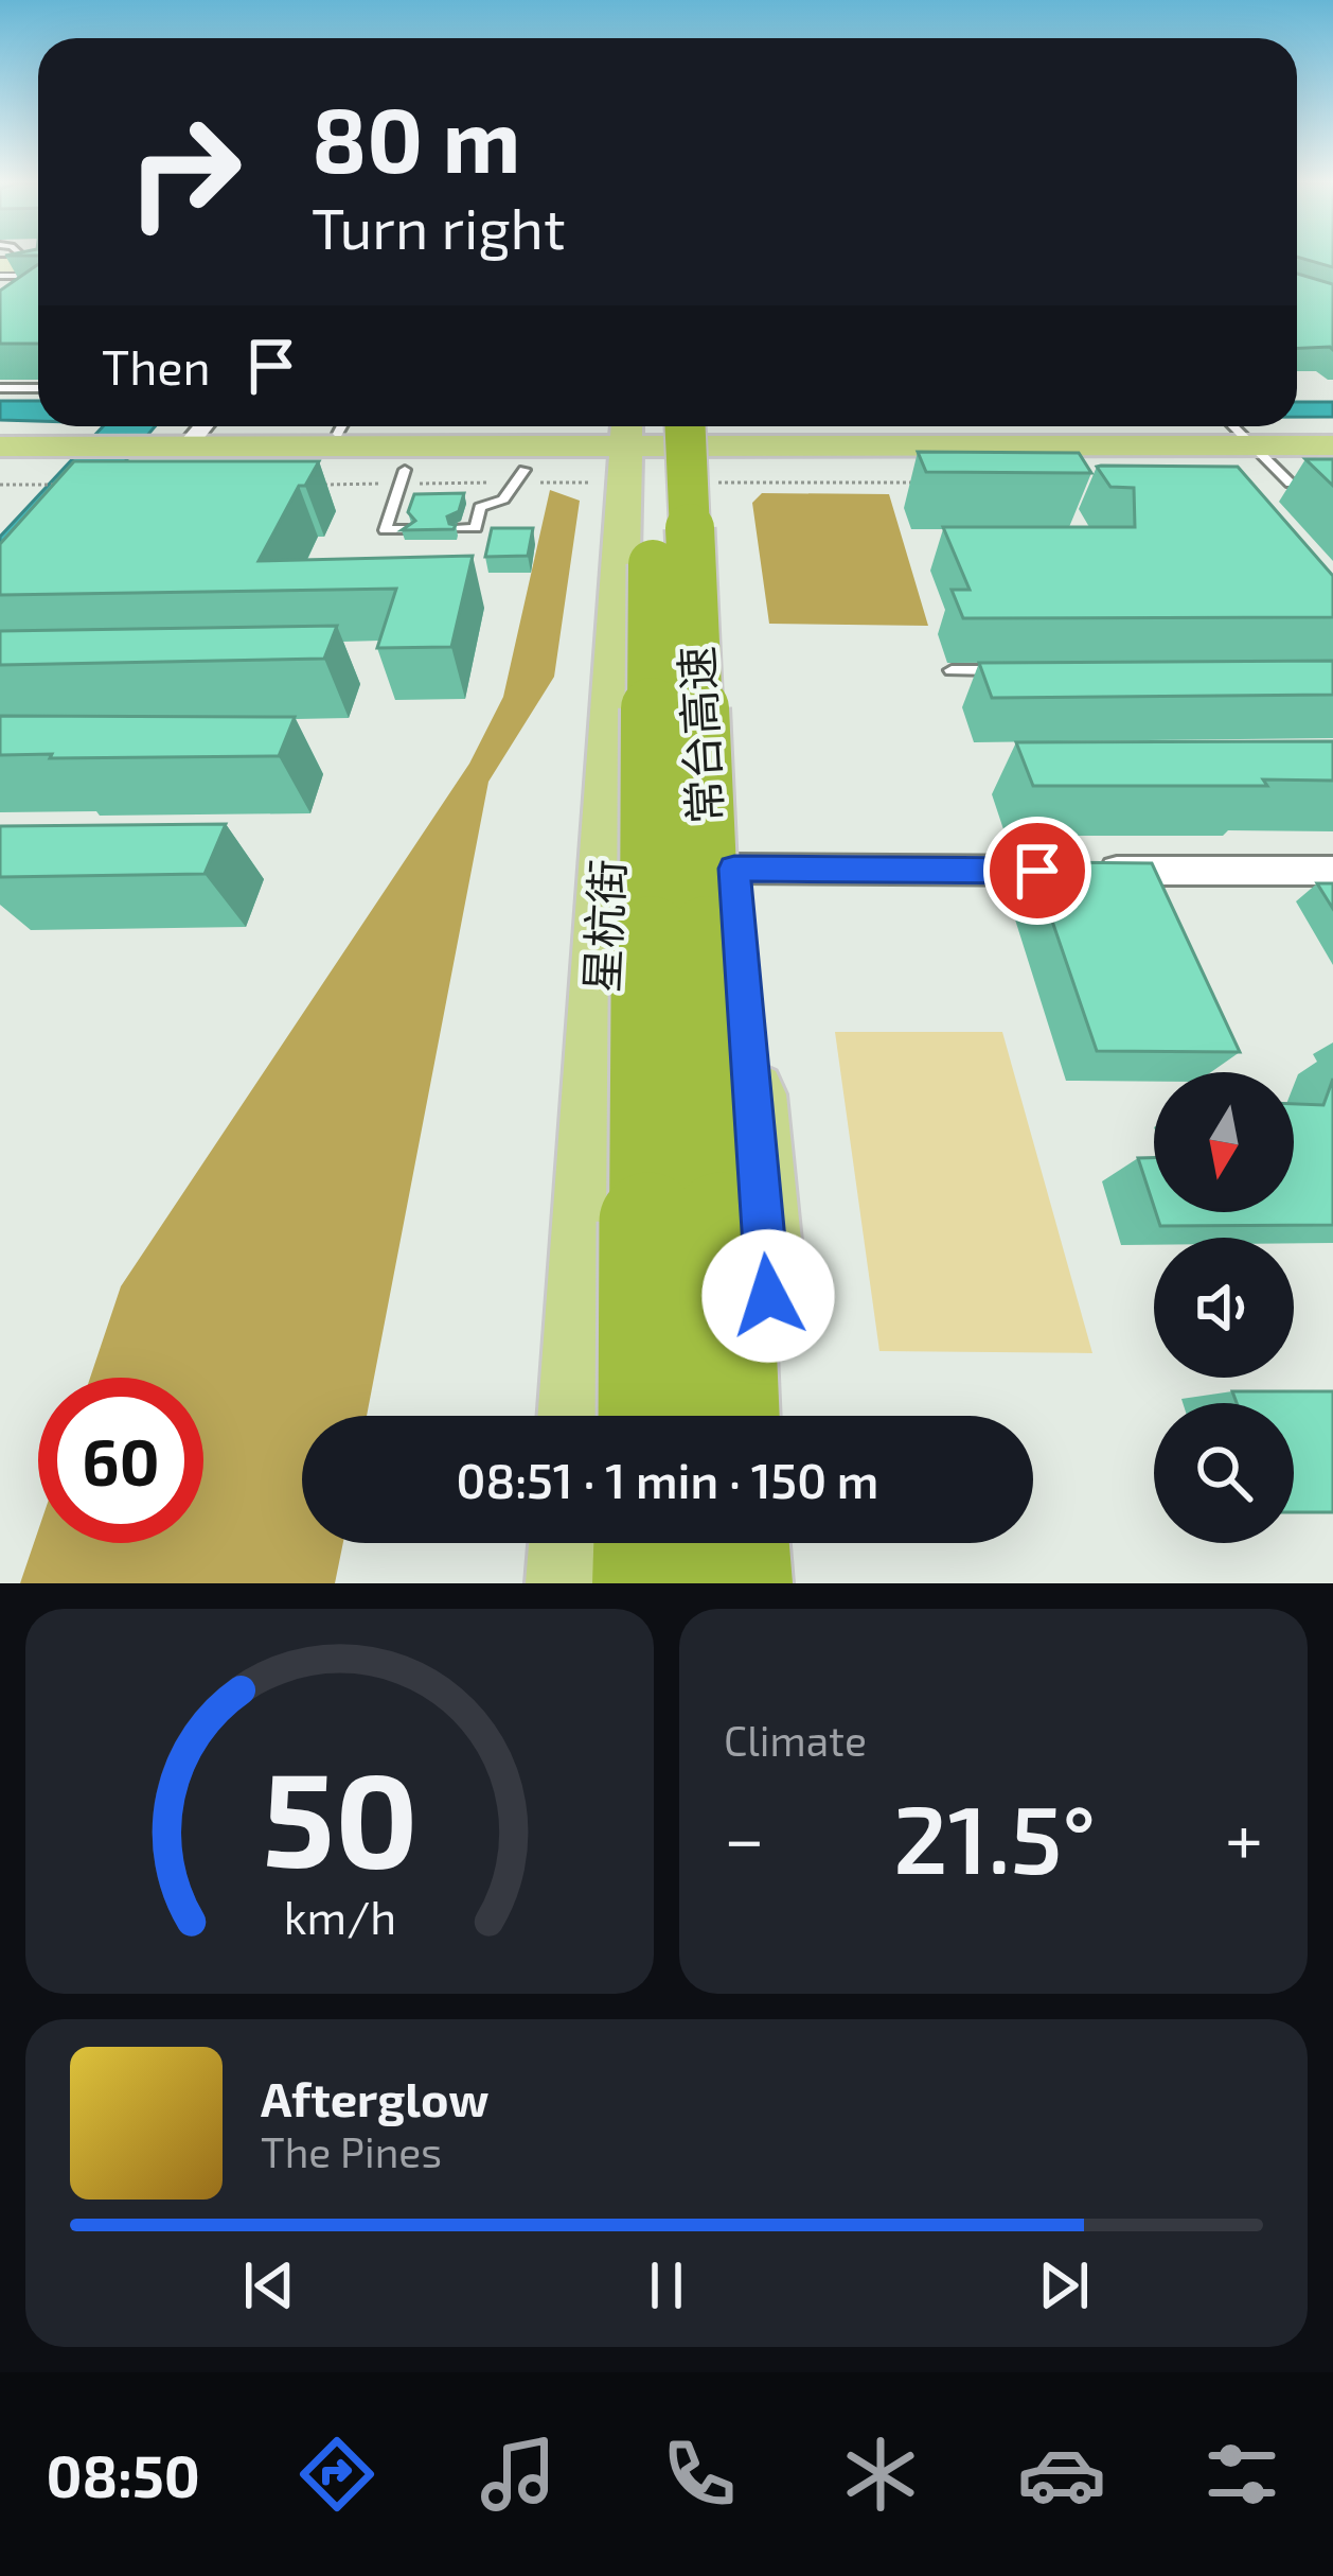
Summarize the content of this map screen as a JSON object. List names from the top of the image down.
{
  "streets": {
    "highway": ["常台高速"],
    "main road": ["星杭街"]
  },
  "crossings": [
    ["常台高速", "星杭街"]
  ],
  "north": "bottom",
  "page": {
    "turn": ["80 m", "Turn right"],
    "then": "Then",
    "limit": "60",
    "trip": "08:51 · 1 min · 150 m",
    "tile": "Climate",
    "heat": ["−", "21.5°", "+"],
    "song": ["Afterglow", "The Pines"],
    "tabs": "08:50",
    "gauge": ["50", "km/h"]
  }
}
